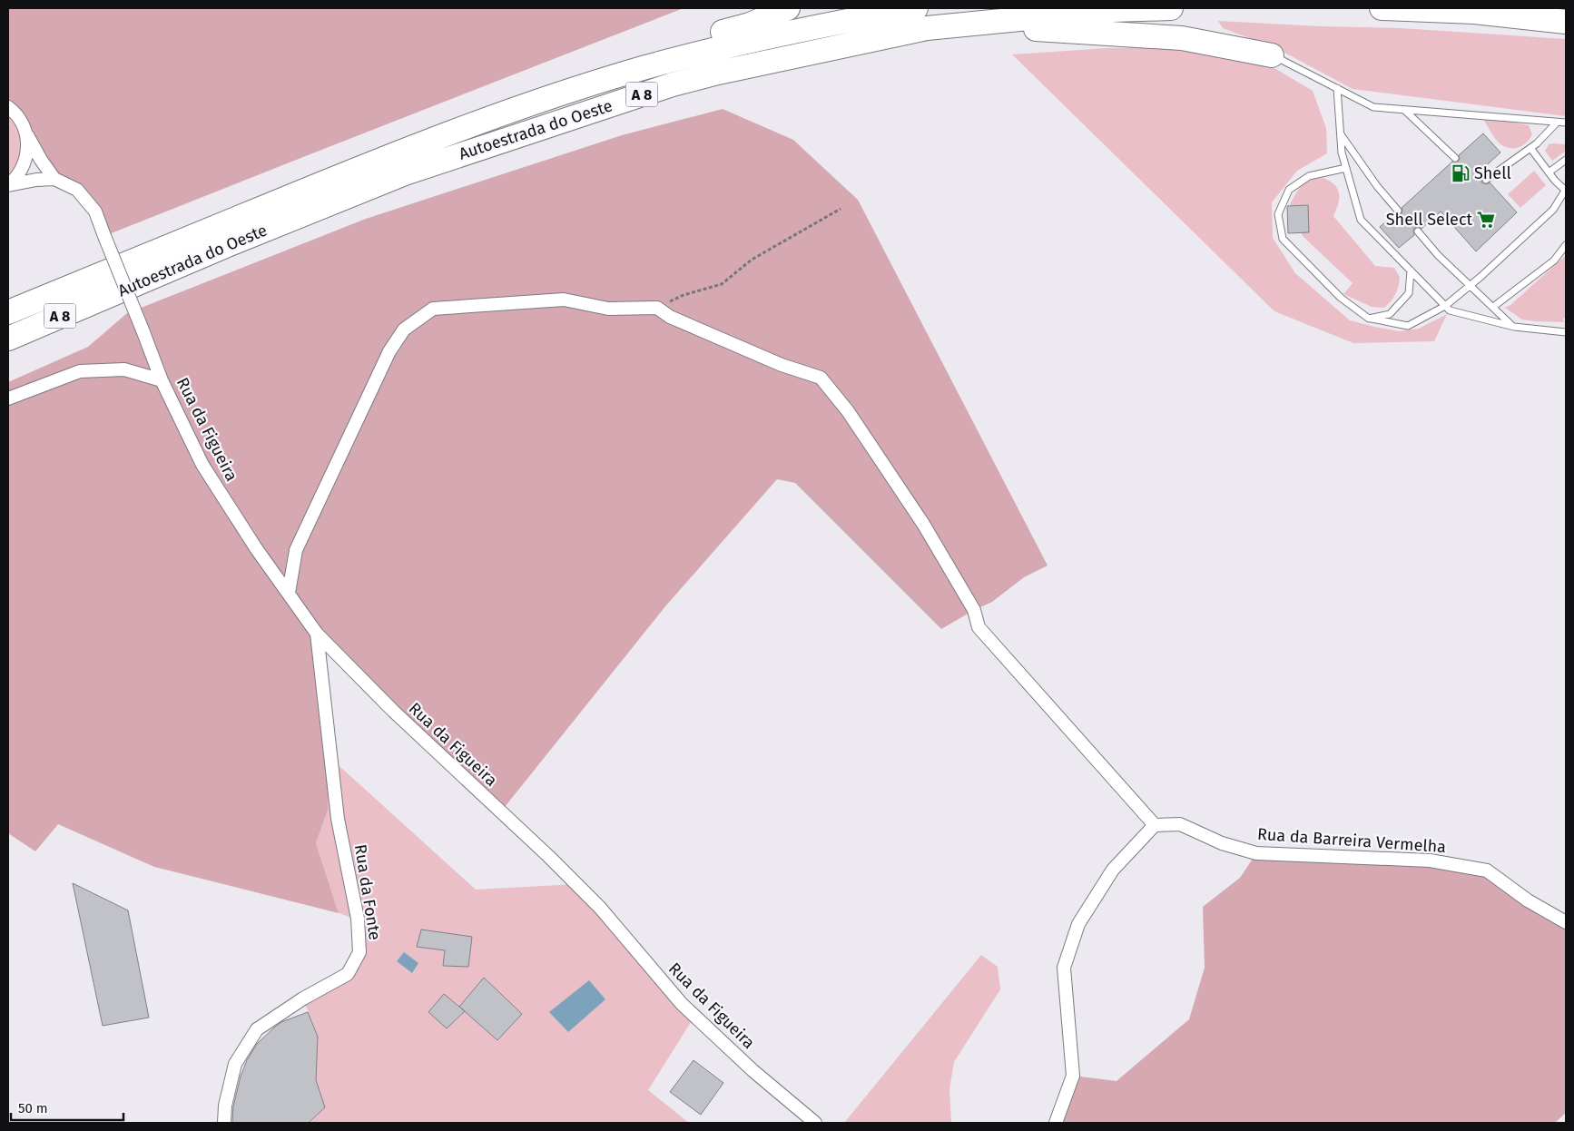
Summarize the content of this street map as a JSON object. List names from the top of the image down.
{
  "streets": {
    "highway": ["A 8", "Autoestrada do Oeste"],
    "street": ["Rua da Figueira", "Rua da Barreira Vermelha", "Rua da Fonte"]
  },
  "crossings": [
    ["Rua da Figueira", "Rua da Fonte"]
  ],
  "places": {
    "fuel station": ["Shell"],
    "supermarket": ["Shell Select"]
  },
  "scale_bar": "50 m"
}
